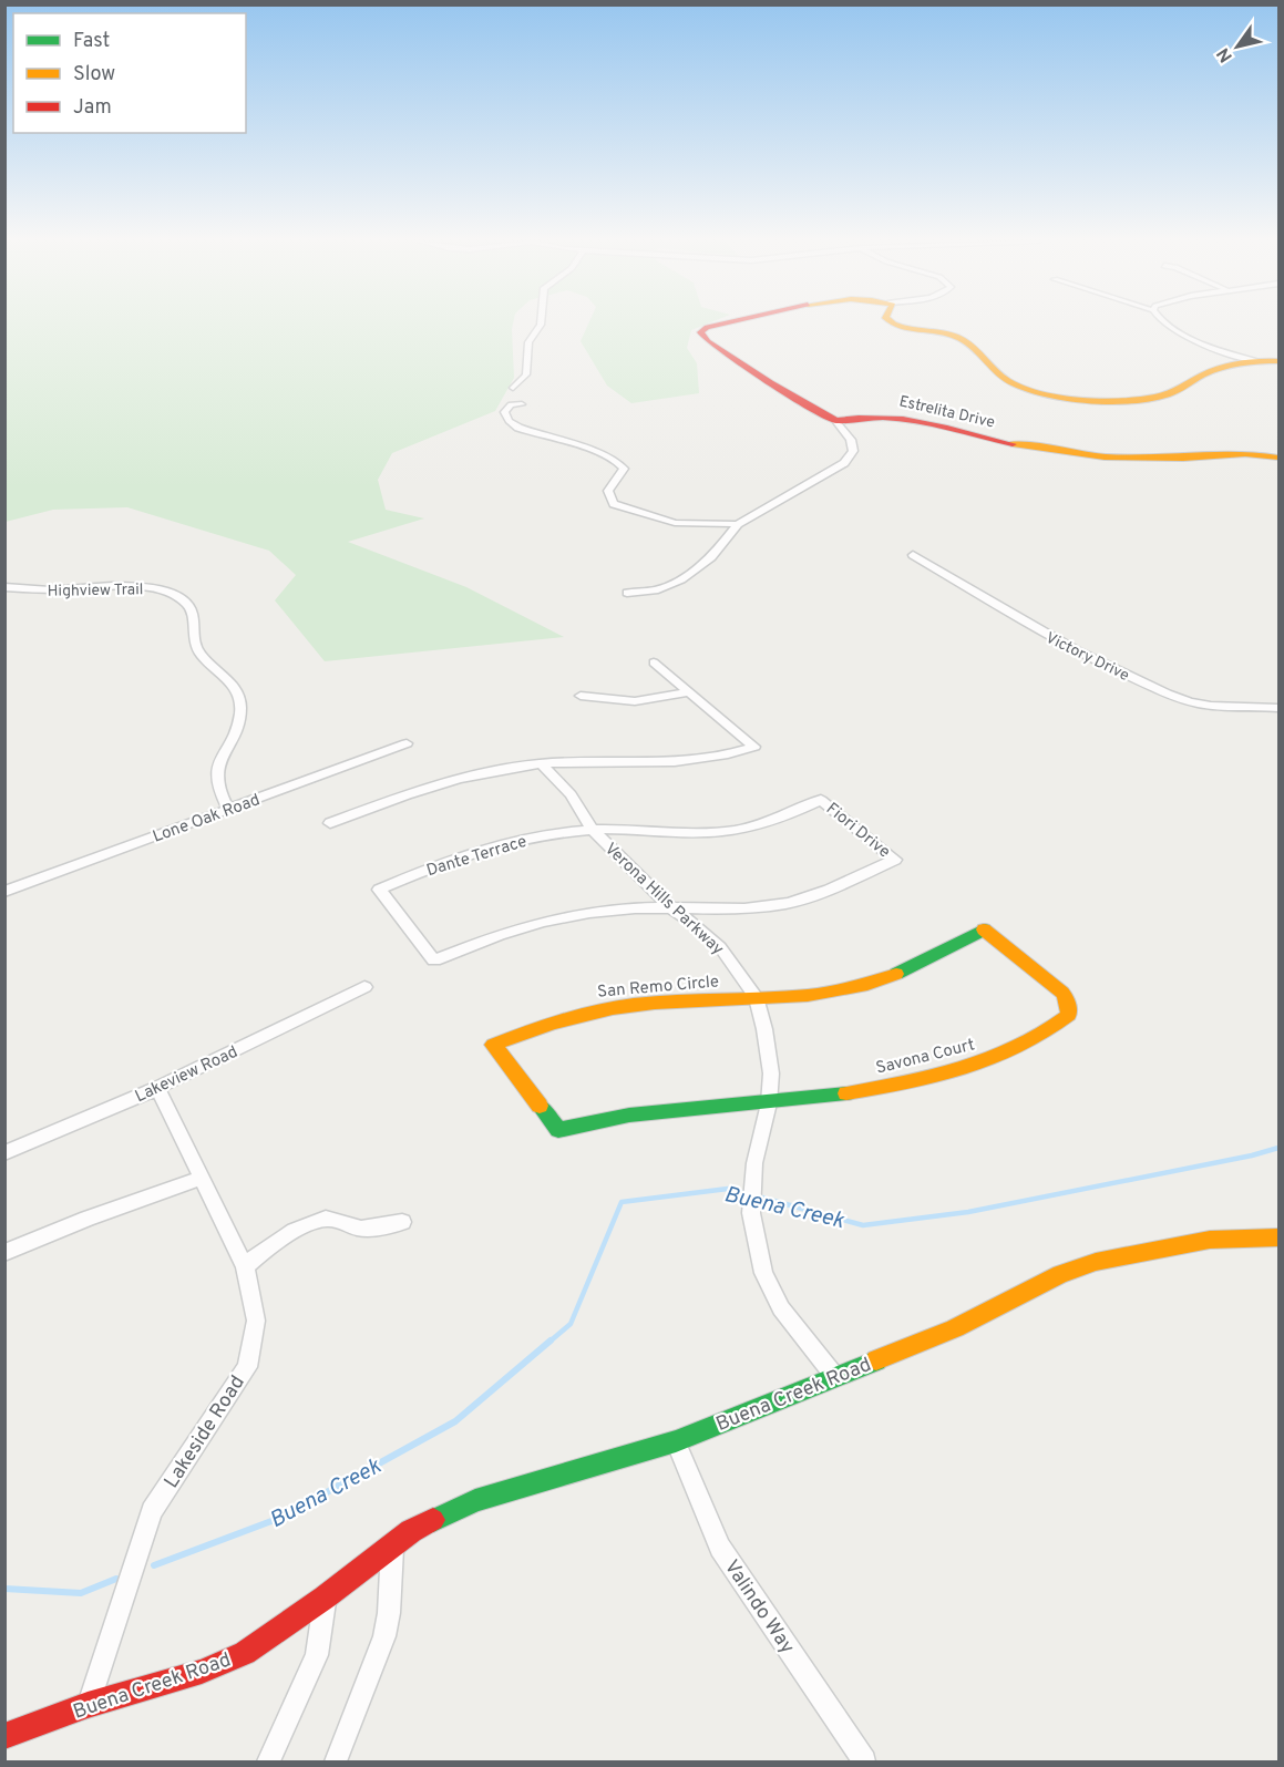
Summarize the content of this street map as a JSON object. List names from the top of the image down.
{
  "streets": {
    "street": [
      "Estrelita Drive",
      "Highview Trail",
      "Victory Drive",
      "Lone Oak Road",
      "Fiori Drive",
      "Dante Terrace",
      "Verona Hills Parkway",
      "San Remo Circle",
      "Savona Court",
      "Lakeview Road",
      "Buena Creek Road",
      "Lakeside Road",
      "Valindo Way"
    ]
  },
  "crossings": [
    ["Highview Trail", "Lone Oak Road"],
    ["Fiori Drive", "Dante Terrace"],
    ["Fiori Drive", "Verona Hills Parkway"],
    ["Dante Terrace", "Verona Hills Parkway"],
    ["Verona Hills Parkway", "San Remo Circle"],
    ["Verona Hills Parkway", "Savona Court"],
    ["Verona Hills Parkway", "Buena Creek Road"],
    ["San Remo Circle", "Savona Court"],
    ["Lakeview Road", "Lakeside Road"],
    ["Buena Creek Road", "Lakeside Road"],
    ["Buena Creek Road", "Valindo Way"]
  ],
  "water": ["Buena Creek"],
  "legend": ["Fast", "Slow", "Jam"],
  "north": "bottom left"
}
